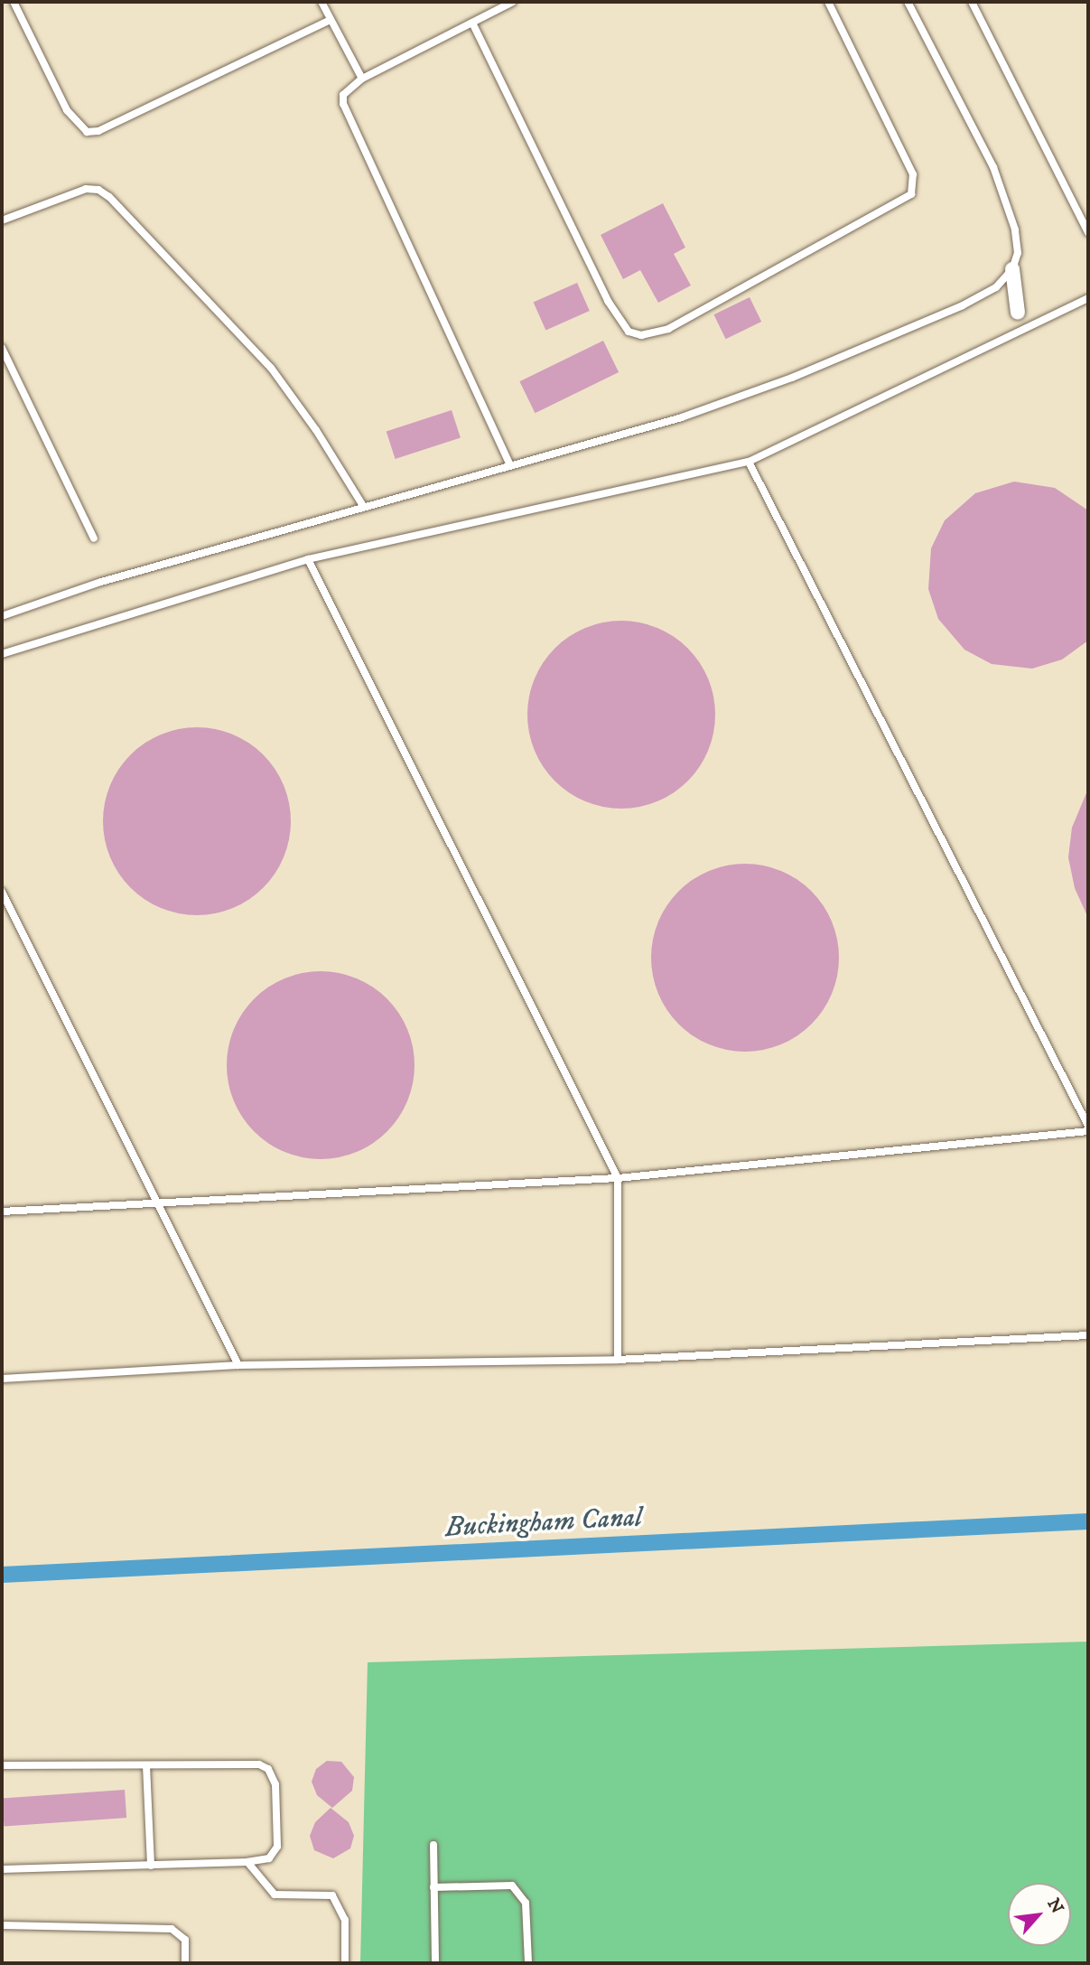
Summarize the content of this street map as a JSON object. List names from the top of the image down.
{
  "water": ["Buckingham Canal"],
  "north": "top right"
}
